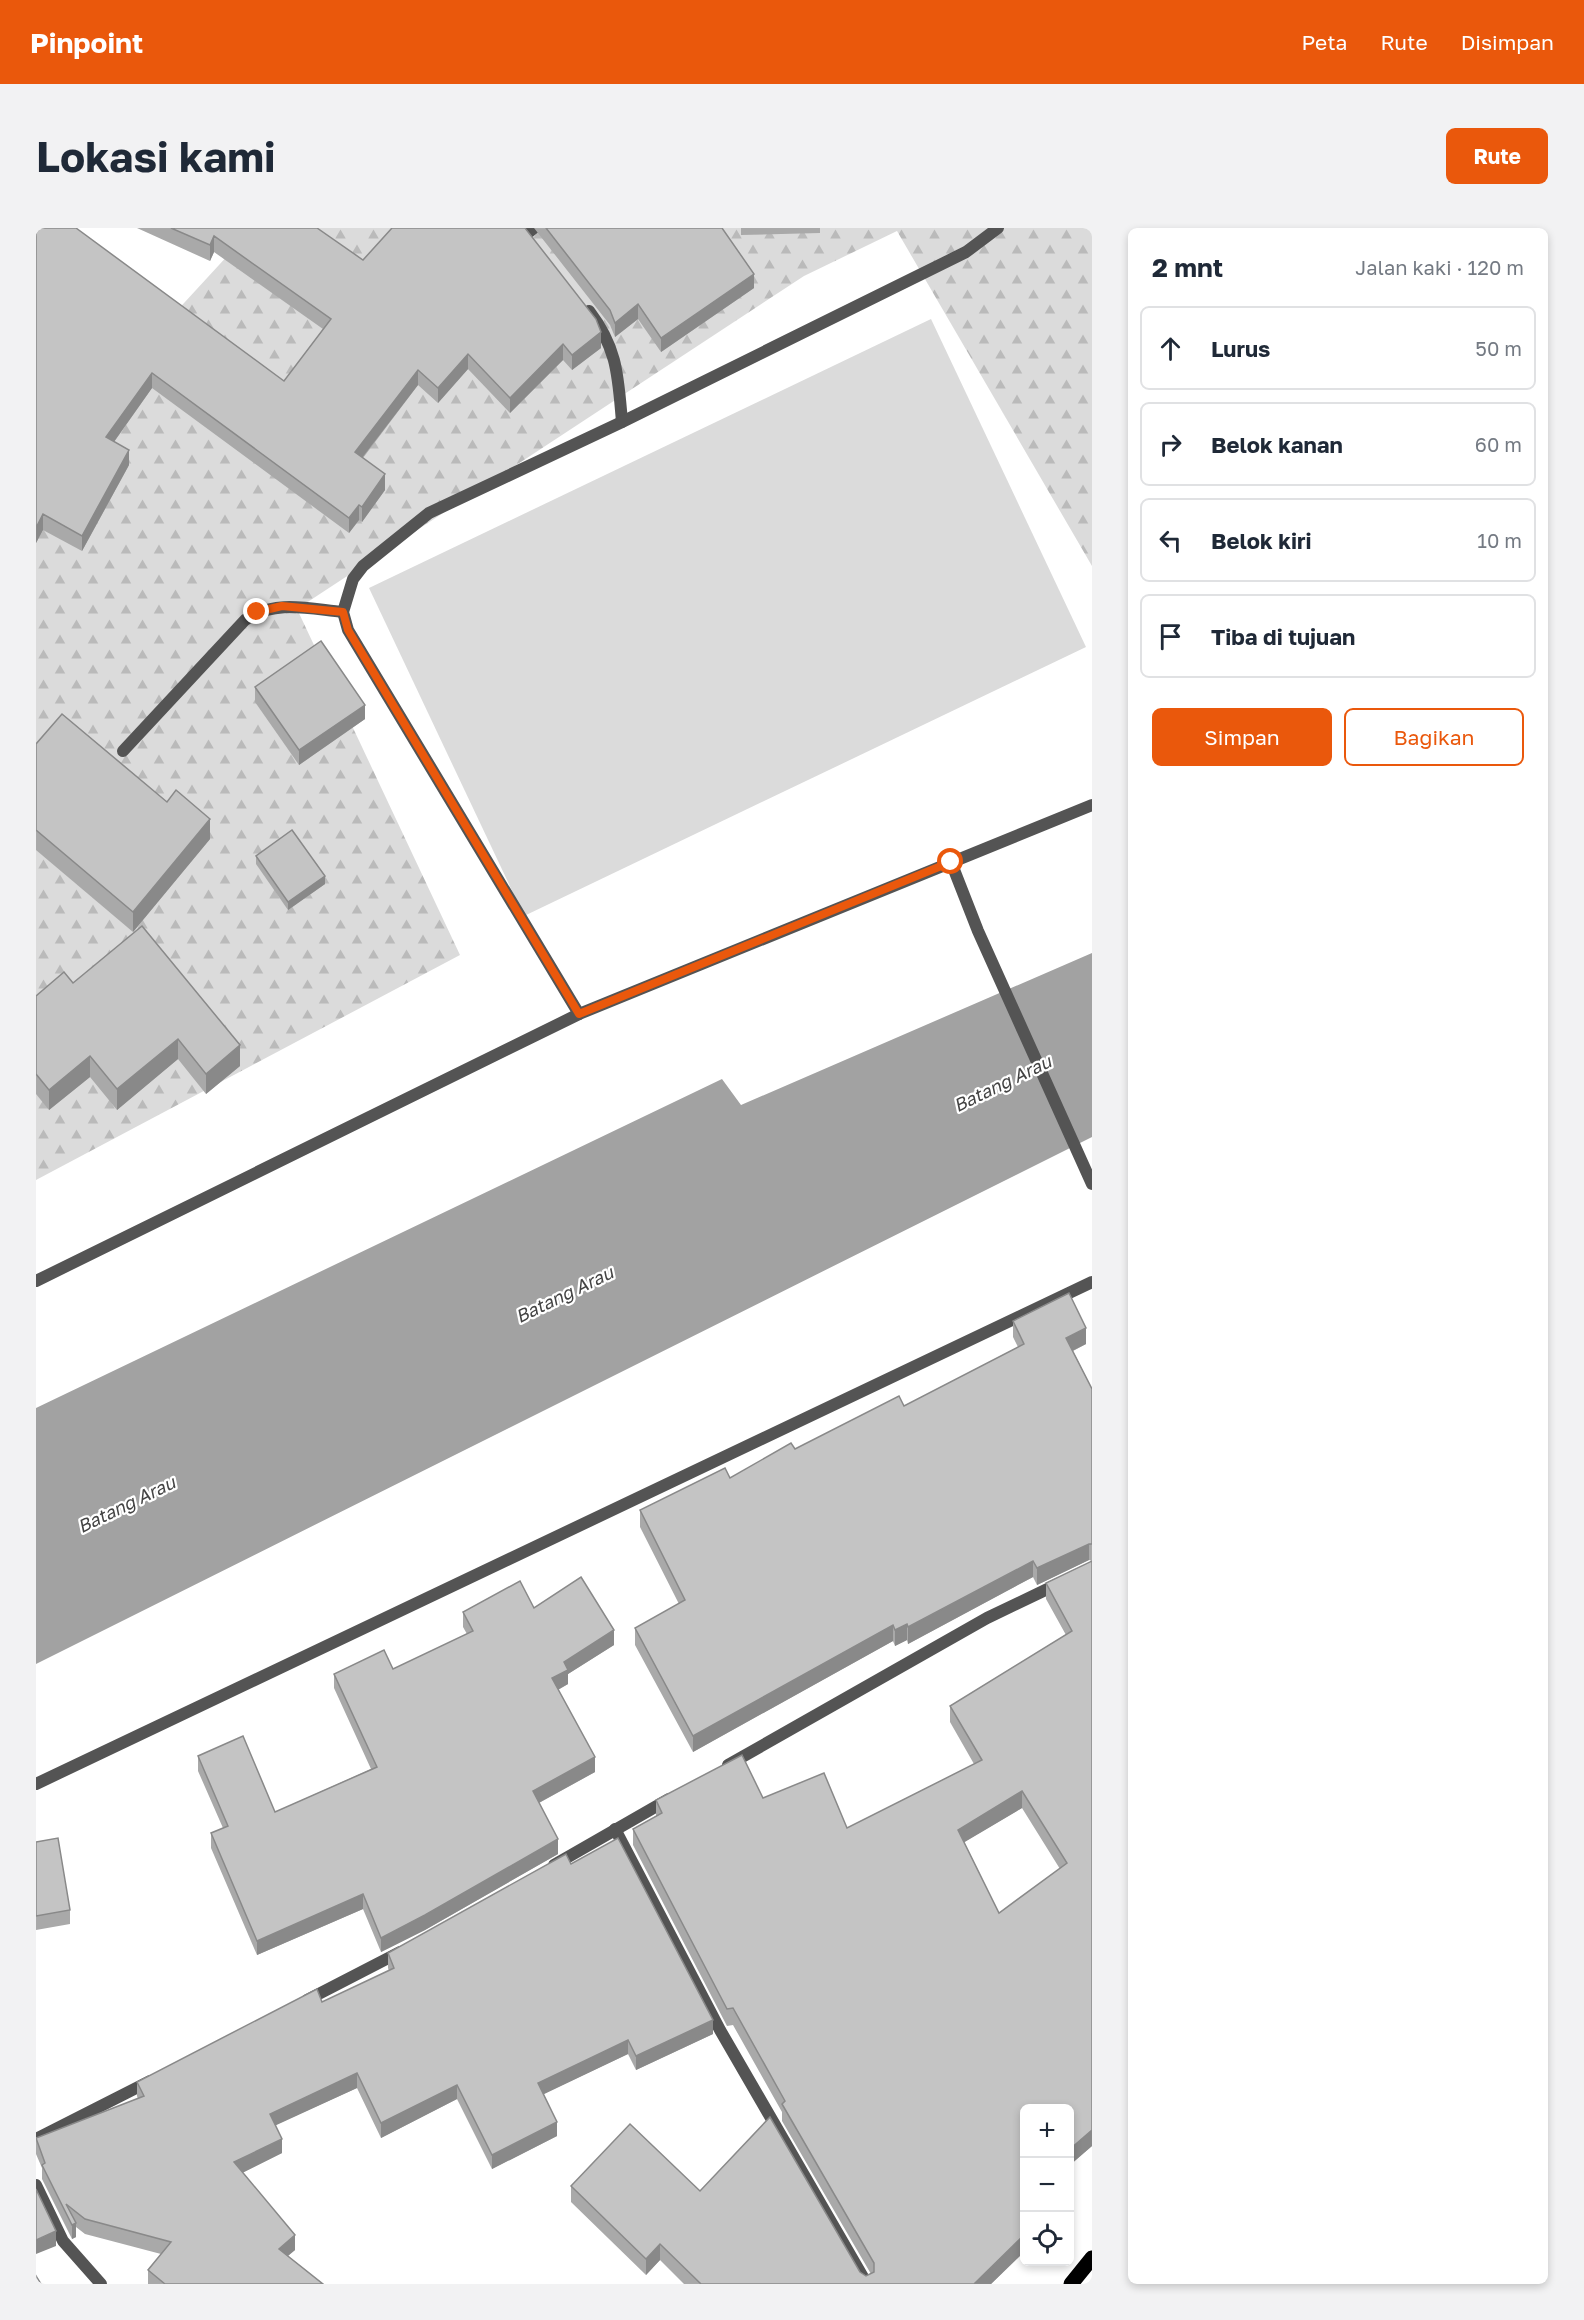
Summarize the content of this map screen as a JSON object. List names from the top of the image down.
{
  "water": ["Batang Arau"],
  "page": {
    "header": "Pinpoint",
    "nav": ["Peta", "Rute", "Disimpan"],
    "buttons": [
      "Rute",
      ["Simpan", "Bagikan"]
    ],
    "title": "Lokasi kami",
    "heading": ["2 mnt", "Jalan kaki · 120 m"],
    "list": [
      ["Lurus", "50 m"],
      ["Belok kanan", "60 m"],
      ["Belok kiri", "10 m"],
      "Tiba di tujuan"
    ],
    "map_buttons": ["+", "−"]
  }
}
